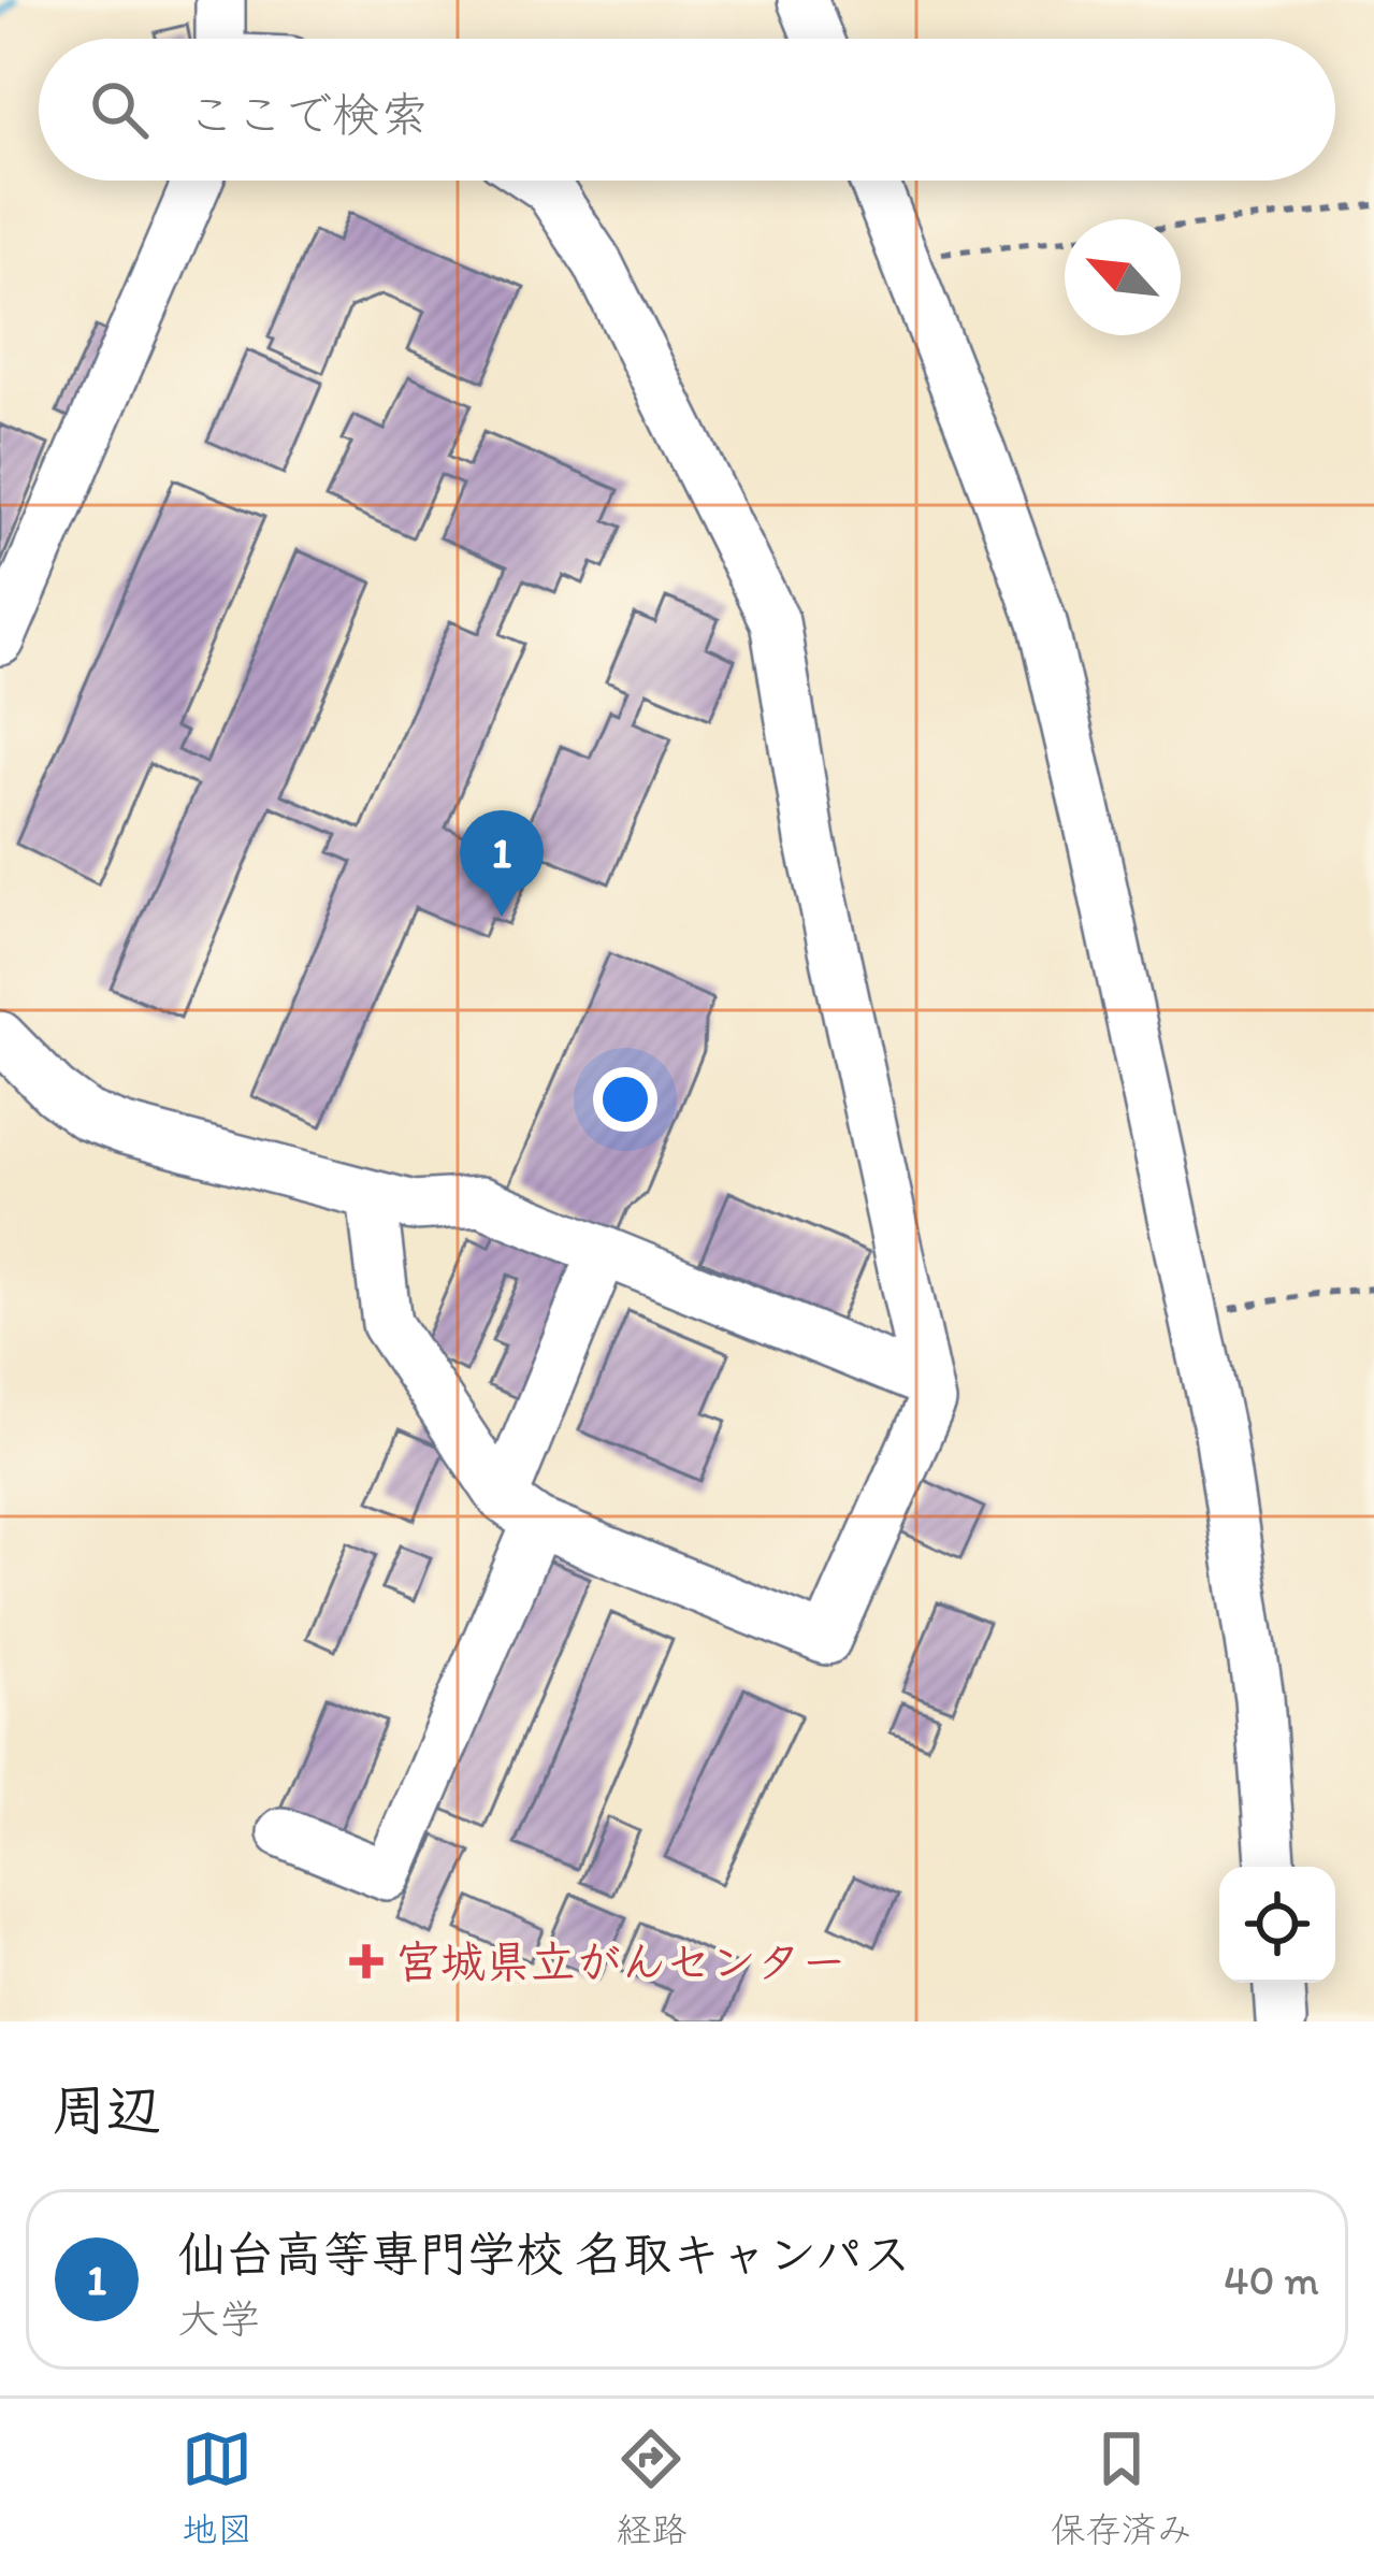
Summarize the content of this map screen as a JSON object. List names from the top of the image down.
{
  "places": {
    "health": ["宮城県立がんセンター"]
  },
  "north": "top left",
  "page": {
    "search": "ここで検索",
    "pins": "1",
    "heading": "周辺",
    "list": [
      {
        "mark": "1",
        "name": "仙台高等専門学校 名取キャンパス",
        "note": "大学",
        "value": "40 m"
      }
    ],
    "nav": ["地図", "経路", "保存済み"]
  }
}
